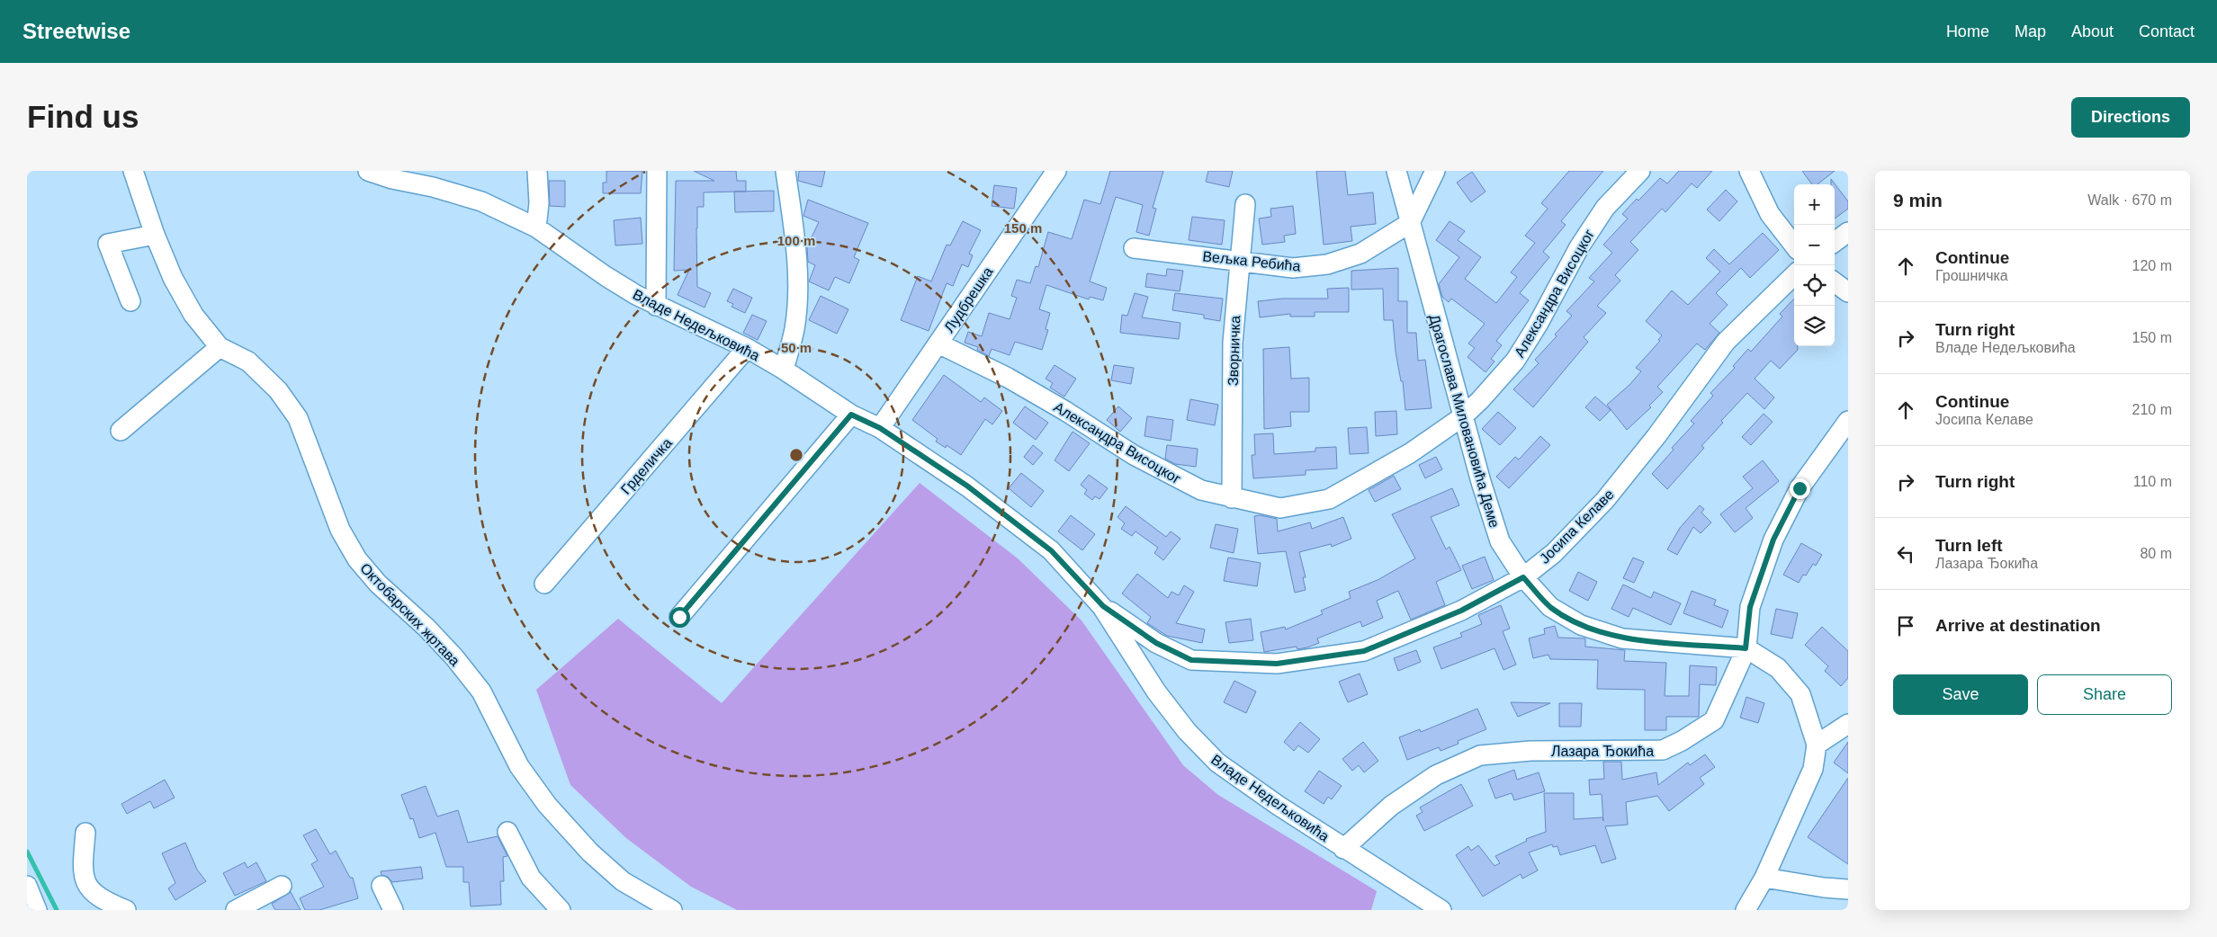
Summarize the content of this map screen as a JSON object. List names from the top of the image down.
{
  "streets": {
    "street": [
      "Вељка Ребића",
      "Александра Висоцког",
      "Лудбрешка",
      "Владе Недељковића",
      "Зворничка",
      "Драгослава Миловановића Деме",
      "Грделичка",
      "Јосипа Келаве",
      "Октобарских жртава",
      "Лазара Ђокића"
    ]
  },
  "crossings": [
    ["Вељка Ребића", "Зворничка"],
    ["Вељка Ребића", "Драгослава Миловановића Деме"],
    ["Александра Висоцког", "Лудбрешка"],
    ["Александра Висоцког", "Зворничка"],
    ["Александра Висоцког", "Драгослава Миловановића Деме"],
    ["Лудбрешка", "Владе Недељковића"],
    ["Владе Недељковића", "Грделичка"],
    ["Владе Недељковића", "Јосипа Келаве"],
    ["Владе Недељковића", "Лазара Ђокића"],
    ["Драгослава Миловановића Деме", "Јосипа Келаве"],
    ["Драгослава Миловановића Деме", "Лазара Ђокића"]
  ],
  "page": {
    "header": "Streetwise",
    "nav": [
      "Home",
      "Map",
      "About",
      "Contact"
    ],
    "buttons": [
      "Directions",
      ["Save", "Share"]
    ],
    "title": "Find us",
    "heading": ["9 min", "Walk · 670 m"],
    "map_buttons": ["+", "−"],
    "list": [
      ["Continue", "Грошничка", "120 m"],
      ["Turn right", "Владе Недељковића", "150 m"],
      ["Continue", "Јосипа Келаве", "210 m"],
      ["Turn right", "110 m"],
      ["Turn left", "Лазара Ђокића", "80 m"],
      "Arrive at destination"
    ]
  },
  "rings": ["150 m", "100 m", "50 m"]
}
